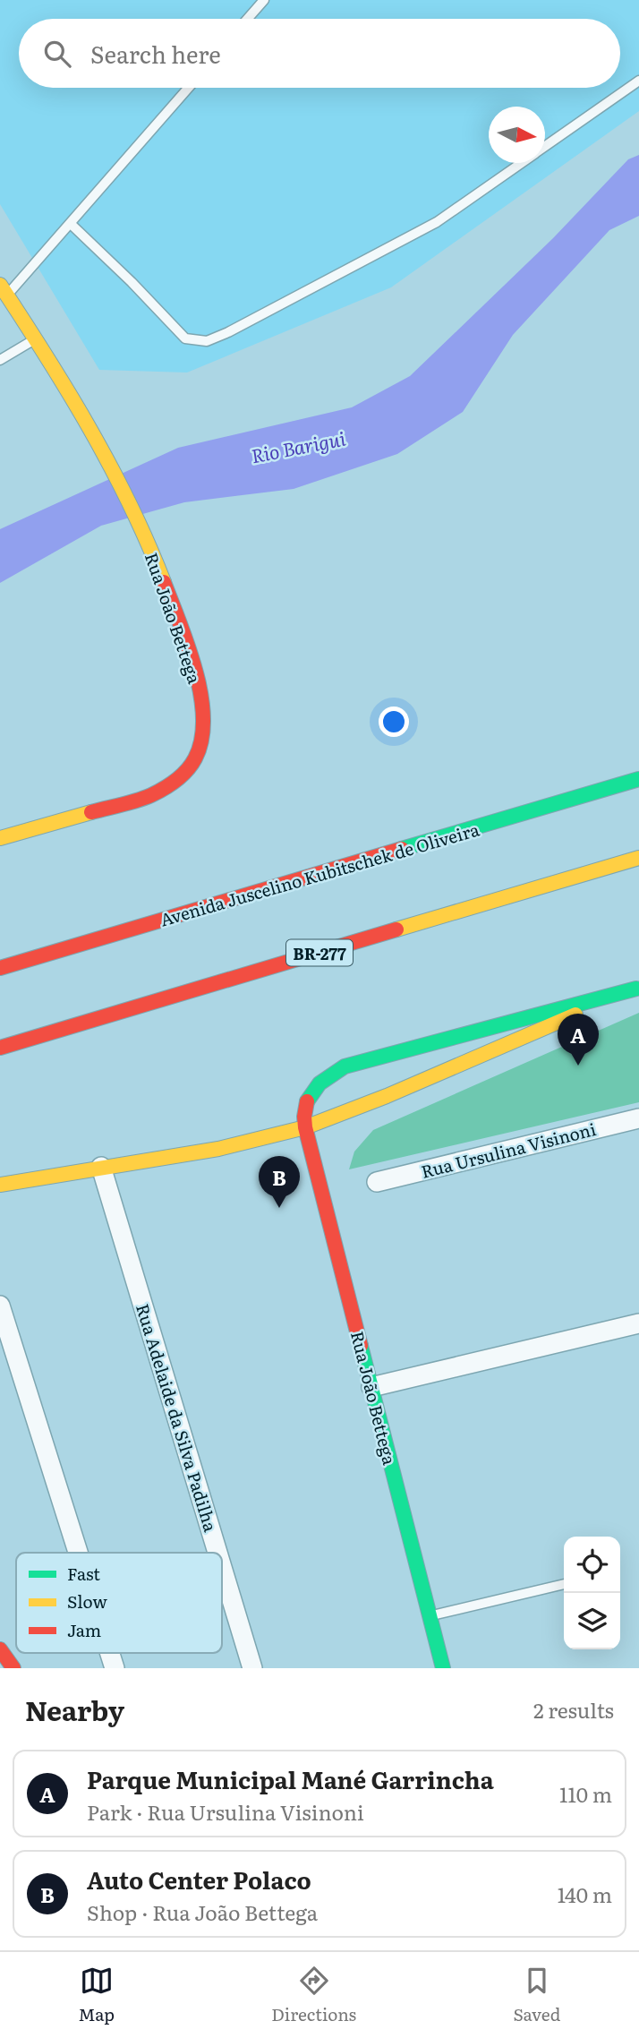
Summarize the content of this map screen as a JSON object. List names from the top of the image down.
{
  "streets": {
    "main road": ["Rua João Bettega", "Avenida Juscelino Kubitschek de Oliveira", "BR-277"],
    "street": ["Rua Ursulina Visinoni", "Rua Adelaide da Silva Padilha"]
  },
  "water": ["Rio Barigui"],
  "legend": ["Fast", "Slow", "Jam"],
  "north": "right",
  "page": {
    "search": "Search here",
    "pins": ["A", "B"],
    "heading": ["Nearby", "2 results"],
    "list": [
      {
        "mark": "A",
        "name": "Parque Municipal Mané Garrincha",
        "note": "Park · Rua Ursulina Visinoni",
        "value": "110 m"
      },
      {
        "mark": "B",
        "name": "Auto Center Polaco",
        "note": "Shop · Rua João Bettega",
        "value": "140 m"
      }
    ],
    "nav": ["Map", "Directions", "Saved"]
  }
}
